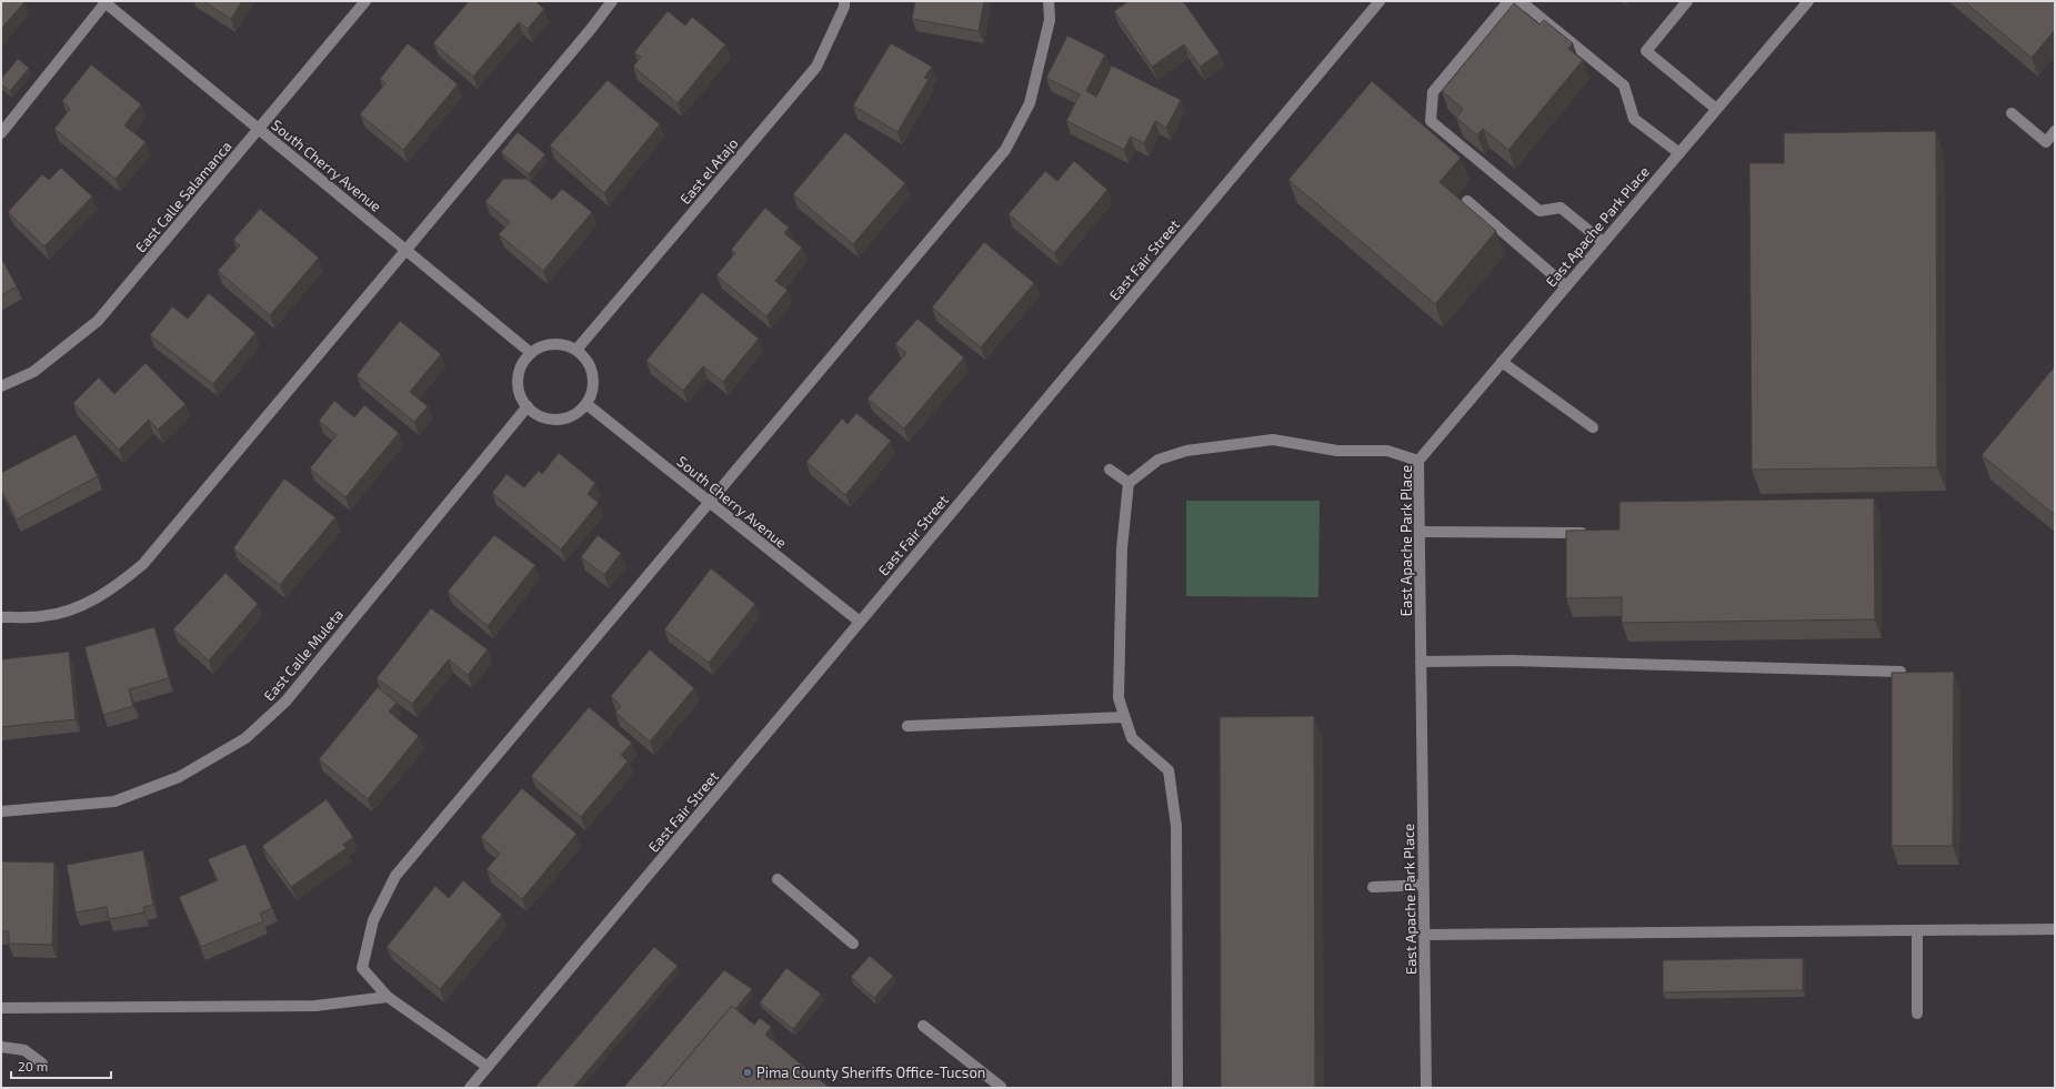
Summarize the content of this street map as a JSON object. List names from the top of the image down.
{
  "streets": {
    "street": [
      "South Cherry Avenue",
      "East el Atajo",
      "East Calle Salamanca",
      "East Apache Park Place",
      "East Fair Street",
      "East Calle Muleta"
    ]
  },
  "crossings": [
    ["South Cherry Avenue", "East el Atajo"],
    ["South Cherry Avenue", "East Calle Salamanca"],
    ["South Cherry Avenue", "East Fair Street"],
    ["South Cherry Avenue", "East Calle Muleta"],
    ["East el Atajo", "East Calle Muleta"]
  ],
  "places": ["Pima County Sheriffs Office-Tucson"],
  "scale_bar": "20 m"
}
